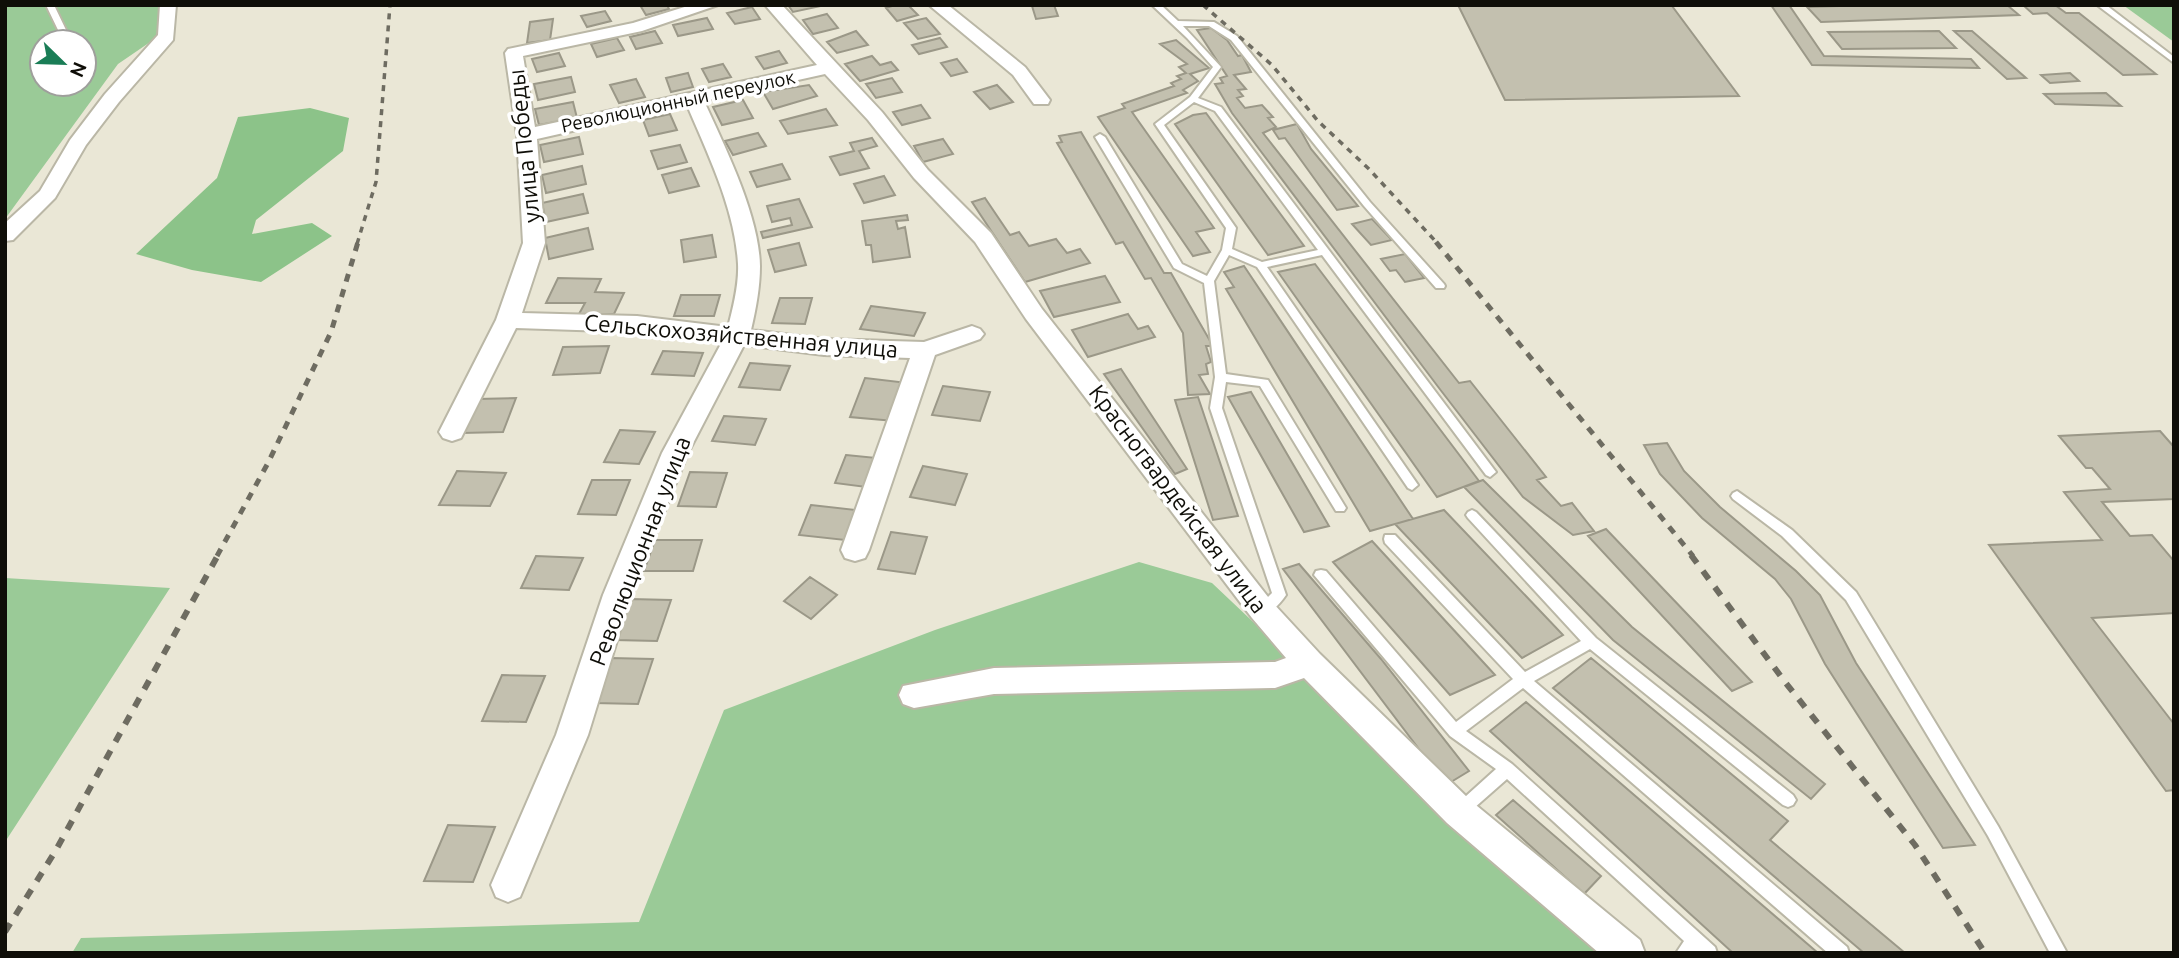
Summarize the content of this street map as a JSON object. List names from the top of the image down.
{
  "streets": {
    "street": [
      "Революционный переулок",
      "улица Победы",
      "Сельскохозяйственная улица",
      "Красногвардейская улица",
      "Революционная улица"
    ]
  },
  "crossings": [
    ["Революционный переулок", "улица Победы"],
    ["Революционный переулок", "Красногвардейская улица"],
    ["Революционный переулок", "Революционная улица"],
    ["улица Победы", "Сельскохозяйственная улица"],
    ["Сельскохозяйственная улица", "Революционная улица"]
  ],
  "north": "bottom right"
}
